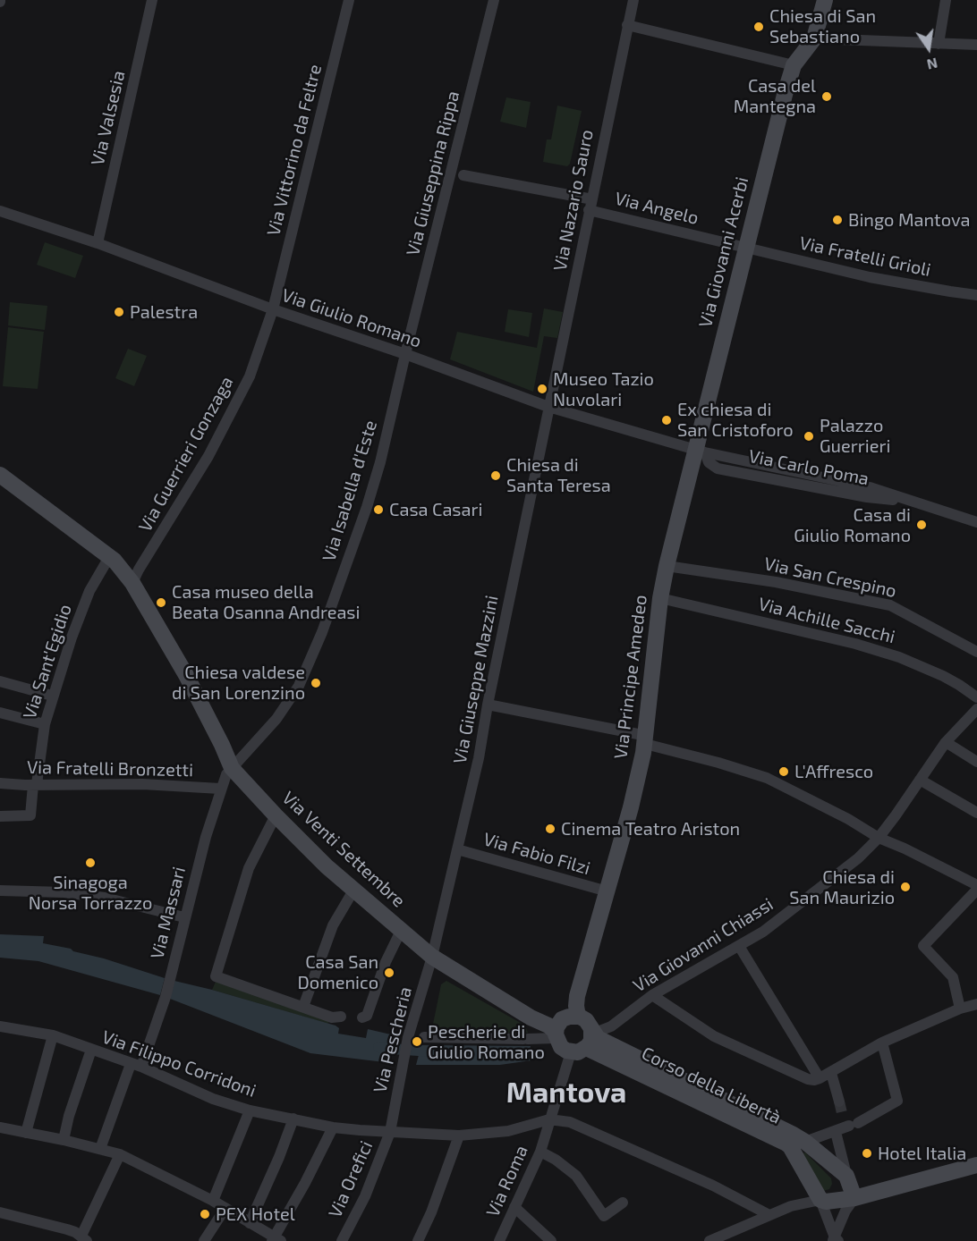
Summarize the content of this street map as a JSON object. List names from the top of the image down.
{
  "streets": {
    "street": [
      "Via Valsesia",
      "Via Vittorino da Feltre",
      "Via Giuseppina Rippa",
      "Via Nazario Sauro",
      "Via Angelo",
      "Via Giovanni Acerbi",
      "Via Fratelli Grioli",
      "Via Giulio Romano",
      "Via Guerrieri Gonzaga",
      "Via Carlo Poma",
      "Via Isabella d'Este",
      "Via San Crespino",
      "Via Achille Sacchi",
      "Via Sant'Egidio",
      "Via Principe Amedeo",
      "Via Giuseppe Mazzini",
      "Via Fratelli Bronzetti",
      "Via Venti Settembre",
      "Via Fabio Filzi",
      "Via Massari",
      "Via Giovanni Chiassi",
      "Via Pescheria",
      "Via Filippo Corridoni",
      "Corso della Libertà",
      "Via Orefici",
      "Via Roma"
    ]
  },
  "crossings": [
    ["Via Valsesia", "Via Giulio Romano"],
    ["Via Vittorino da Feltre", "Via Giulio Romano"],
    ["Via Vittorino da Feltre", "Via Guerrieri Gonzaga"],
    ["Via Giuseppina Rippa", "Via Giulio Romano"],
    ["Via Giuseppina Rippa", "Via Isabella d'Este"],
    ["Via Nazario Sauro", "Via Angelo"],
    ["Via Nazario Sauro", "Via Giulio Romano"],
    ["Via Nazario Sauro", "Via Giuseppe Mazzini"],
    ["Via Angelo", "Via Giovanni Acerbi"],
    ["Via Angelo", "Via Fratelli Grioli"],
    ["Via Giovanni Acerbi", "Via Fratelli Grioli"],
    ["Via Giovanni Acerbi", "Via Giulio Romano"],
    ["Via Giovanni Acerbi", "Via Carlo Poma"],
    ["Via Giovanni Acerbi", "Via Principe Amedeo"],
    ["Via Giulio Romano", "Via Guerrieri Gonzaga"],
    ["Via Giulio Romano", "Via Carlo Poma"],
    ["Via Giulio Romano", "Via Isabella d'Este"],
    ["Via Giulio Romano", "Via Principe Amedeo"],
    ["Via Giulio Romano", "Via Giuseppe Mazzini"],
    ["Via Guerrieri Gonzaga", "Via Venti Settembre"],
    ["Via Carlo Poma", "Via Principe Amedeo"],
    ["Via Isabella d'Este", "Via Venti Settembre"],
    ["Via Isabella d'Este", "Via Massari"],
    ["Via San Crespino", "Via Principe Amedeo"],
    ["Via Achille Sacchi", "Via Principe Amedeo"],
    ["Via Sant'Egidio", "Via Fratelli Bronzetti"],
    ["Via Sant'Egidio", "Via Venti Settembre"],
    ["Via Principe Amedeo", "Via Venti Settembre"],
    ["Via Principe Amedeo", "Via Fabio Filzi"],
    ["Via Principe Amedeo", "Via Giovanni Chiassi"],
    ["Via Principe Amedeo", "Via Roma"],
    ["Via Giuseppe Mazzini", "Via Venti Settembre"],
    ["Via Giuseppe Mazzini", "Via Fabio Filzi"],
    ["Via Giuseppe Mazzini", "Via Pescheria"],
    ["Via Fratelli Bronzetti", "Via Massari"],
    ["Via Venti Settembre", "Via Massari"],
    ["Via Venti Settembre", "Via Giovanni Chiassi"],
    ["Via Venti Settembre", "Via Pescheria"],
    ["Via Venti Settembre", "Via Roma"],
    ["Via Massari", "Via Filippo Corridoni"],
    ["Via Giovanni Chiassi", "Via Roma"],
    ["Via Pescheria", "Via Filippo Corridoni"],
    ["Via Pescheria", "Via Orefici"],
    ["Via Filippo Corridoni", "Via Orefici"],
    ["Via Filippo Corridoni", "Via Roma"]
  ],
  "districts": ["Mantova"],
  "places": [
    "Chiesa di San Sebastiano",
    "Casa del Mantegna",
    "Bingo Mantova",
    "Palestra",
    "Museo Tazio Nuvolari",
    "Ex chiesa di San Cristoforo",
    "Palazzo Guerrieri",
    "Chiesa di Santa Teresa",
    "Casa Casari",
    "Casa di Giulio Romano",
    "Casa museo della Beata Osanna Andreasi",
    "Chiesa valdese di San Lorenzino",
    "L'Affresco",
    "Cinema Teatro Ariston",
    "Sinagoga Norsa Torrazzo",
    "Chiesa di San Maurizio",
    "Casa San Domenico",
    "Pescherie di Giulio Romano",
    "Hotel Italia",
    "PEX Hotel"
  ],
  "north": "bottom"
}
